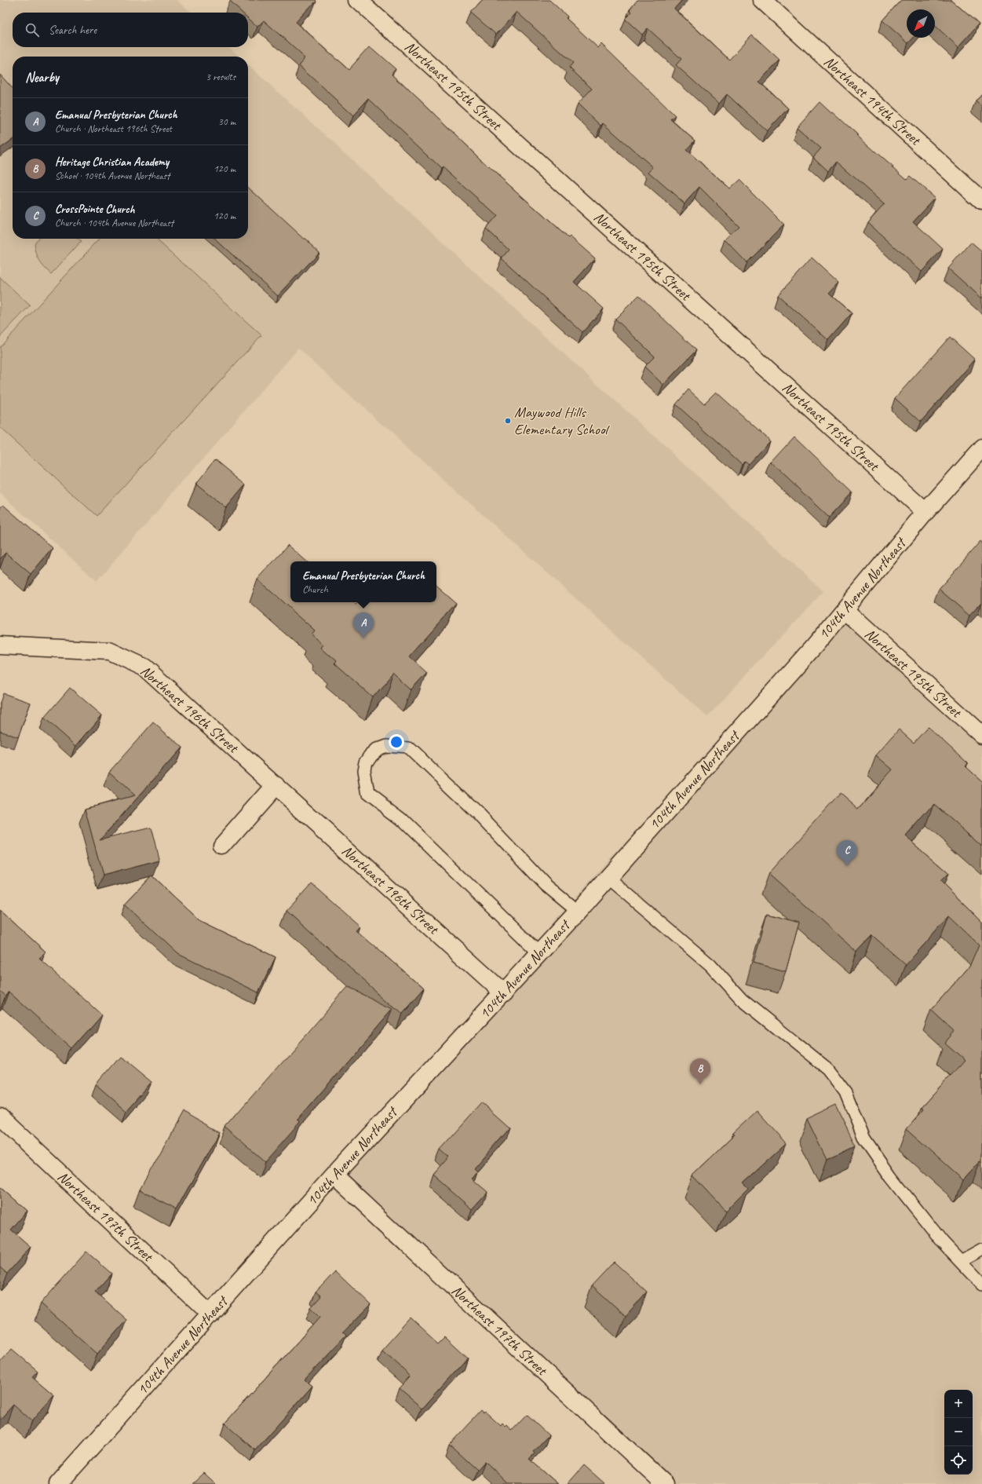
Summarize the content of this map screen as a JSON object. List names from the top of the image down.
{
  "streets": {
    "street": [
      "Northeast 195th Street",
      "Northeast 194th Street",
      "104th Avenue Northeast",
      "Northeast 196th Street",
      "Northeast 197th Street"
    ]
  },
  "crossings": [
    ["Northeast 195th Street", "104th Avenue Northeast"],
    ["104th Avenue Northeast", "Northeast 196th Street"],
    ["104th Avenue Northeast", "Northeast 197th Street"]
  ],
  "places": ["Maywood Hills Elementary School"],
  "north": "bottom left",
  "page": {
    "search": "Search here",
    "heading": ["Nearby", "3 results"],
    "list": [
      {
        "mark": "A",
        "name": "Emanual Presbyterian Church",
        "note": "Church · Northeast 196th Street",
        "value": "30 m"
      },
      {
        "mark": "B",
        "name": "Heritage Christian Academy",
        "note": "School · 104th Avenue Northeast",
        "value": "120 m"
      },
      {
        "mark": "C",
        "name": "CrossPointe Church",
        "note": "Church · 104th Avenue Northeast",
        "value": "120 m"
      }
    ],
    "popup": ["Emanual Presbyterian Church", "Church"],
    "pins": ["A", "C", "B"],
    "map_buttons": ["+", "−"]
  }
}
